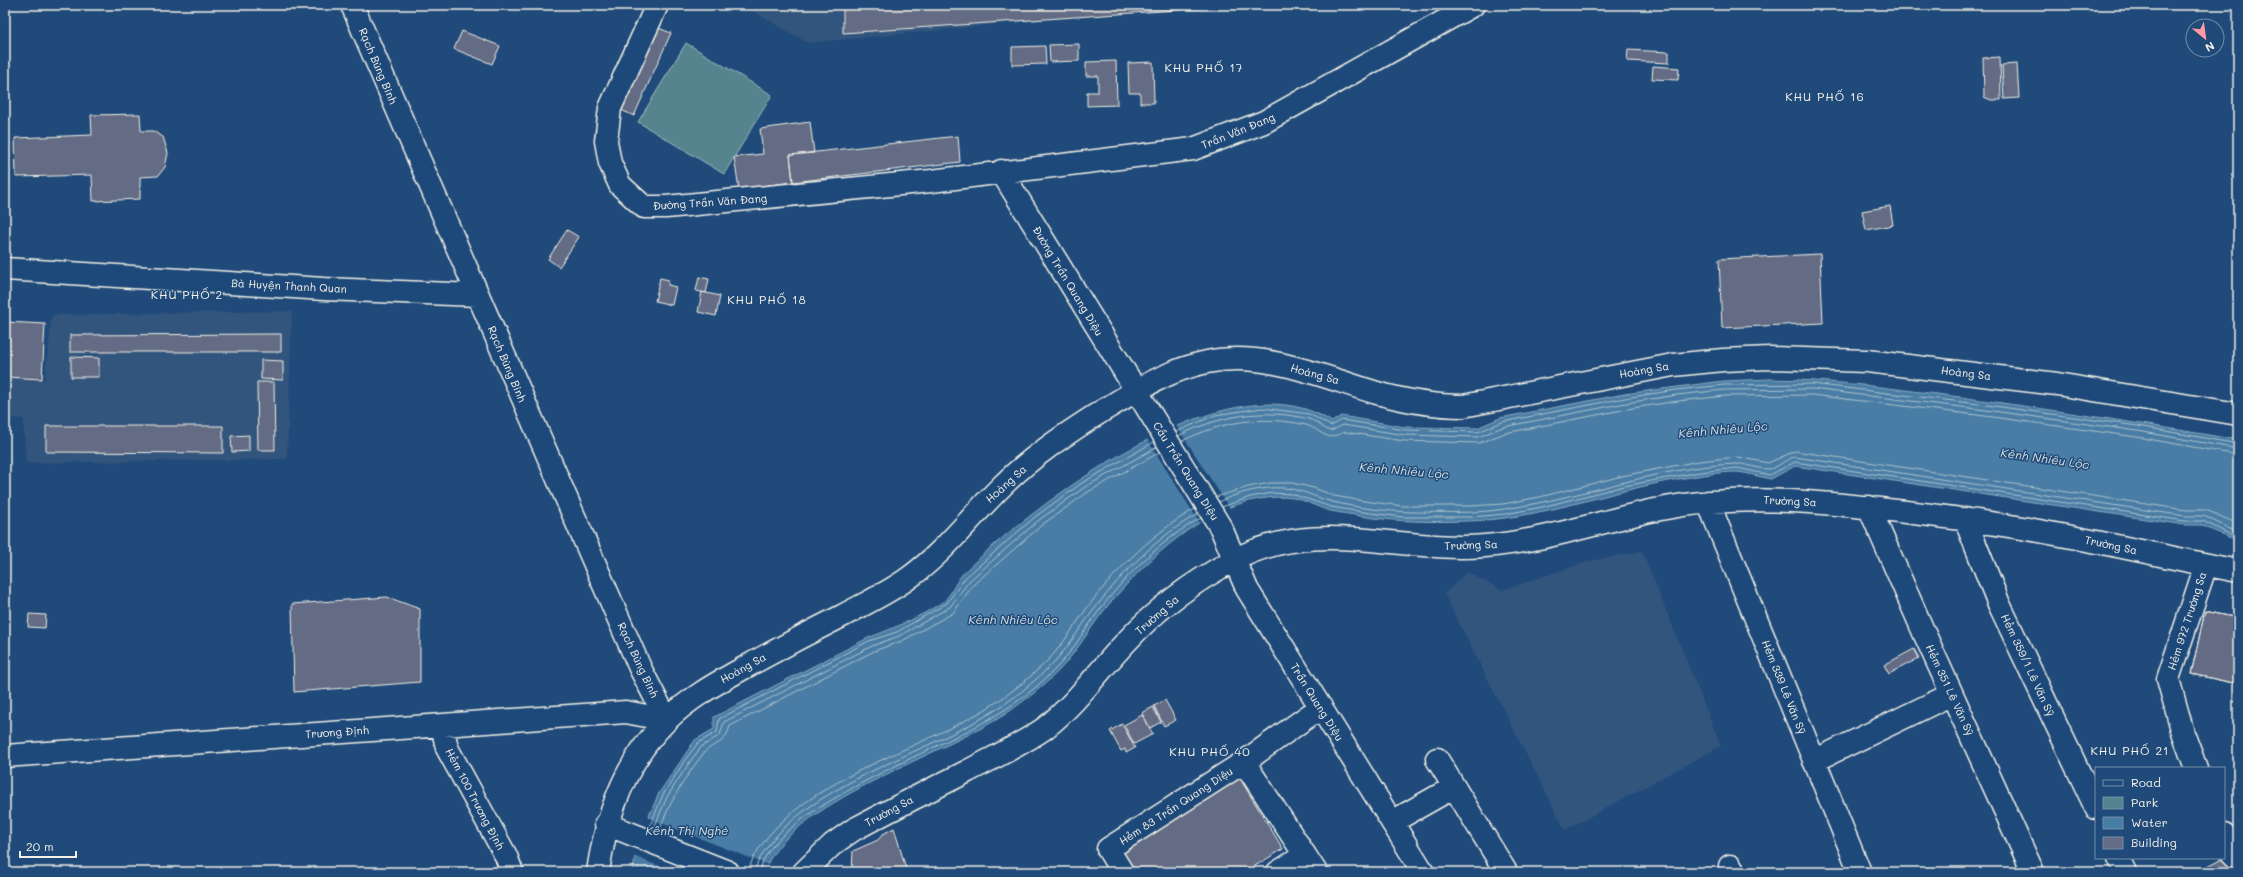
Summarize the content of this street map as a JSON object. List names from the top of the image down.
{
  "streets": {
    "street": [
      "Rạch Bùng Binh",
      "Trần Văn Ðang",
      "Đường Trần Văn Đang",
      "Đường Trần Quang Diệu",
      "Bà Huyện Thanh Quan",
      "Hoàng Sa",
      "Cầu Trần Quang Diệu",
      "Trường Sa",
      "Hẻm 972 Trường Sa",
      "Hẻm 359/1 Lê Văn Sỹ",
      "Hẻm 339 Lê Văn Sỹ",
      "Hẻm 351 Lê Văn Sỹ",
      "Trần Quang Diệu",
      "Trương Định",
      "Hẻm 100 Trương Định",
      "Hẻm 83 Trần Quang Diệu"
    ]
  },
  "crossings": [
    ["Rạch Bùng Binh", "Bà Huyện Thanh Quan"],
    ["Rạch Bùng Binh", "Hoàng Sa"],
    ["Rạch Bùng Binh", "Trương Định"],
    ["Trần Văn Ðang", "Đường Trần Văn Đang"],
    ["Trần Văn Ðang", "Đường Trần Quang Diệu"],
    ["Đường Trần Văn Đang", "Đường Trần Quang Diệu"],
    ["Đường Trần Quang Diệu", "Hoàng Sa"],
    ["Đường Trần Quang Diệu", "Cầu Trần Quang Diệu"],
    ["Hoàng Sa", "Cầu Trần Quang Diệu"],
    ["Hoàng Sa", "Trương Định"],
    ["Cầu Trần Quang Diệu", "Trần Quang Diệu"],
    ["Trường Sa", "Hẻm 972 Trường Sa"],
    ["Trường Sa", "Hẻm 359/1 Lê Văn Sỹ"],
    ["Trường Sa", "Hẻm 339 Lê Văn Sỹ"],
    ["Trường Sa", "Hẻm 351 Lê Văn Sỹ"],
    ["Trường Sa", "Trần Quang Diệu"],
    ["Trần Quang Diệu", "Hẻm 83 Trần Quang Diệu"],
    ["Trương Định", "Hẻm 100 Trương Định"]
  ],
  "districts": [
    "KHU PHỐ 17",
    "KHU PHỐ 16",
    "KHU PHỐ 2",
    "KHU PHỐ 18",
    "KHU PHỐ 21",
    "KHU PHỐ 40"
  ],
  "water": ["Kênh Nhiêu Lộc", "Kênh Thị Nghè"],
  "legend": [
    "Road",
    "Park",
    "Water",
    "Building"
  ],
  "scale_bar": "20 m",
  "north": "bottom right"
}
